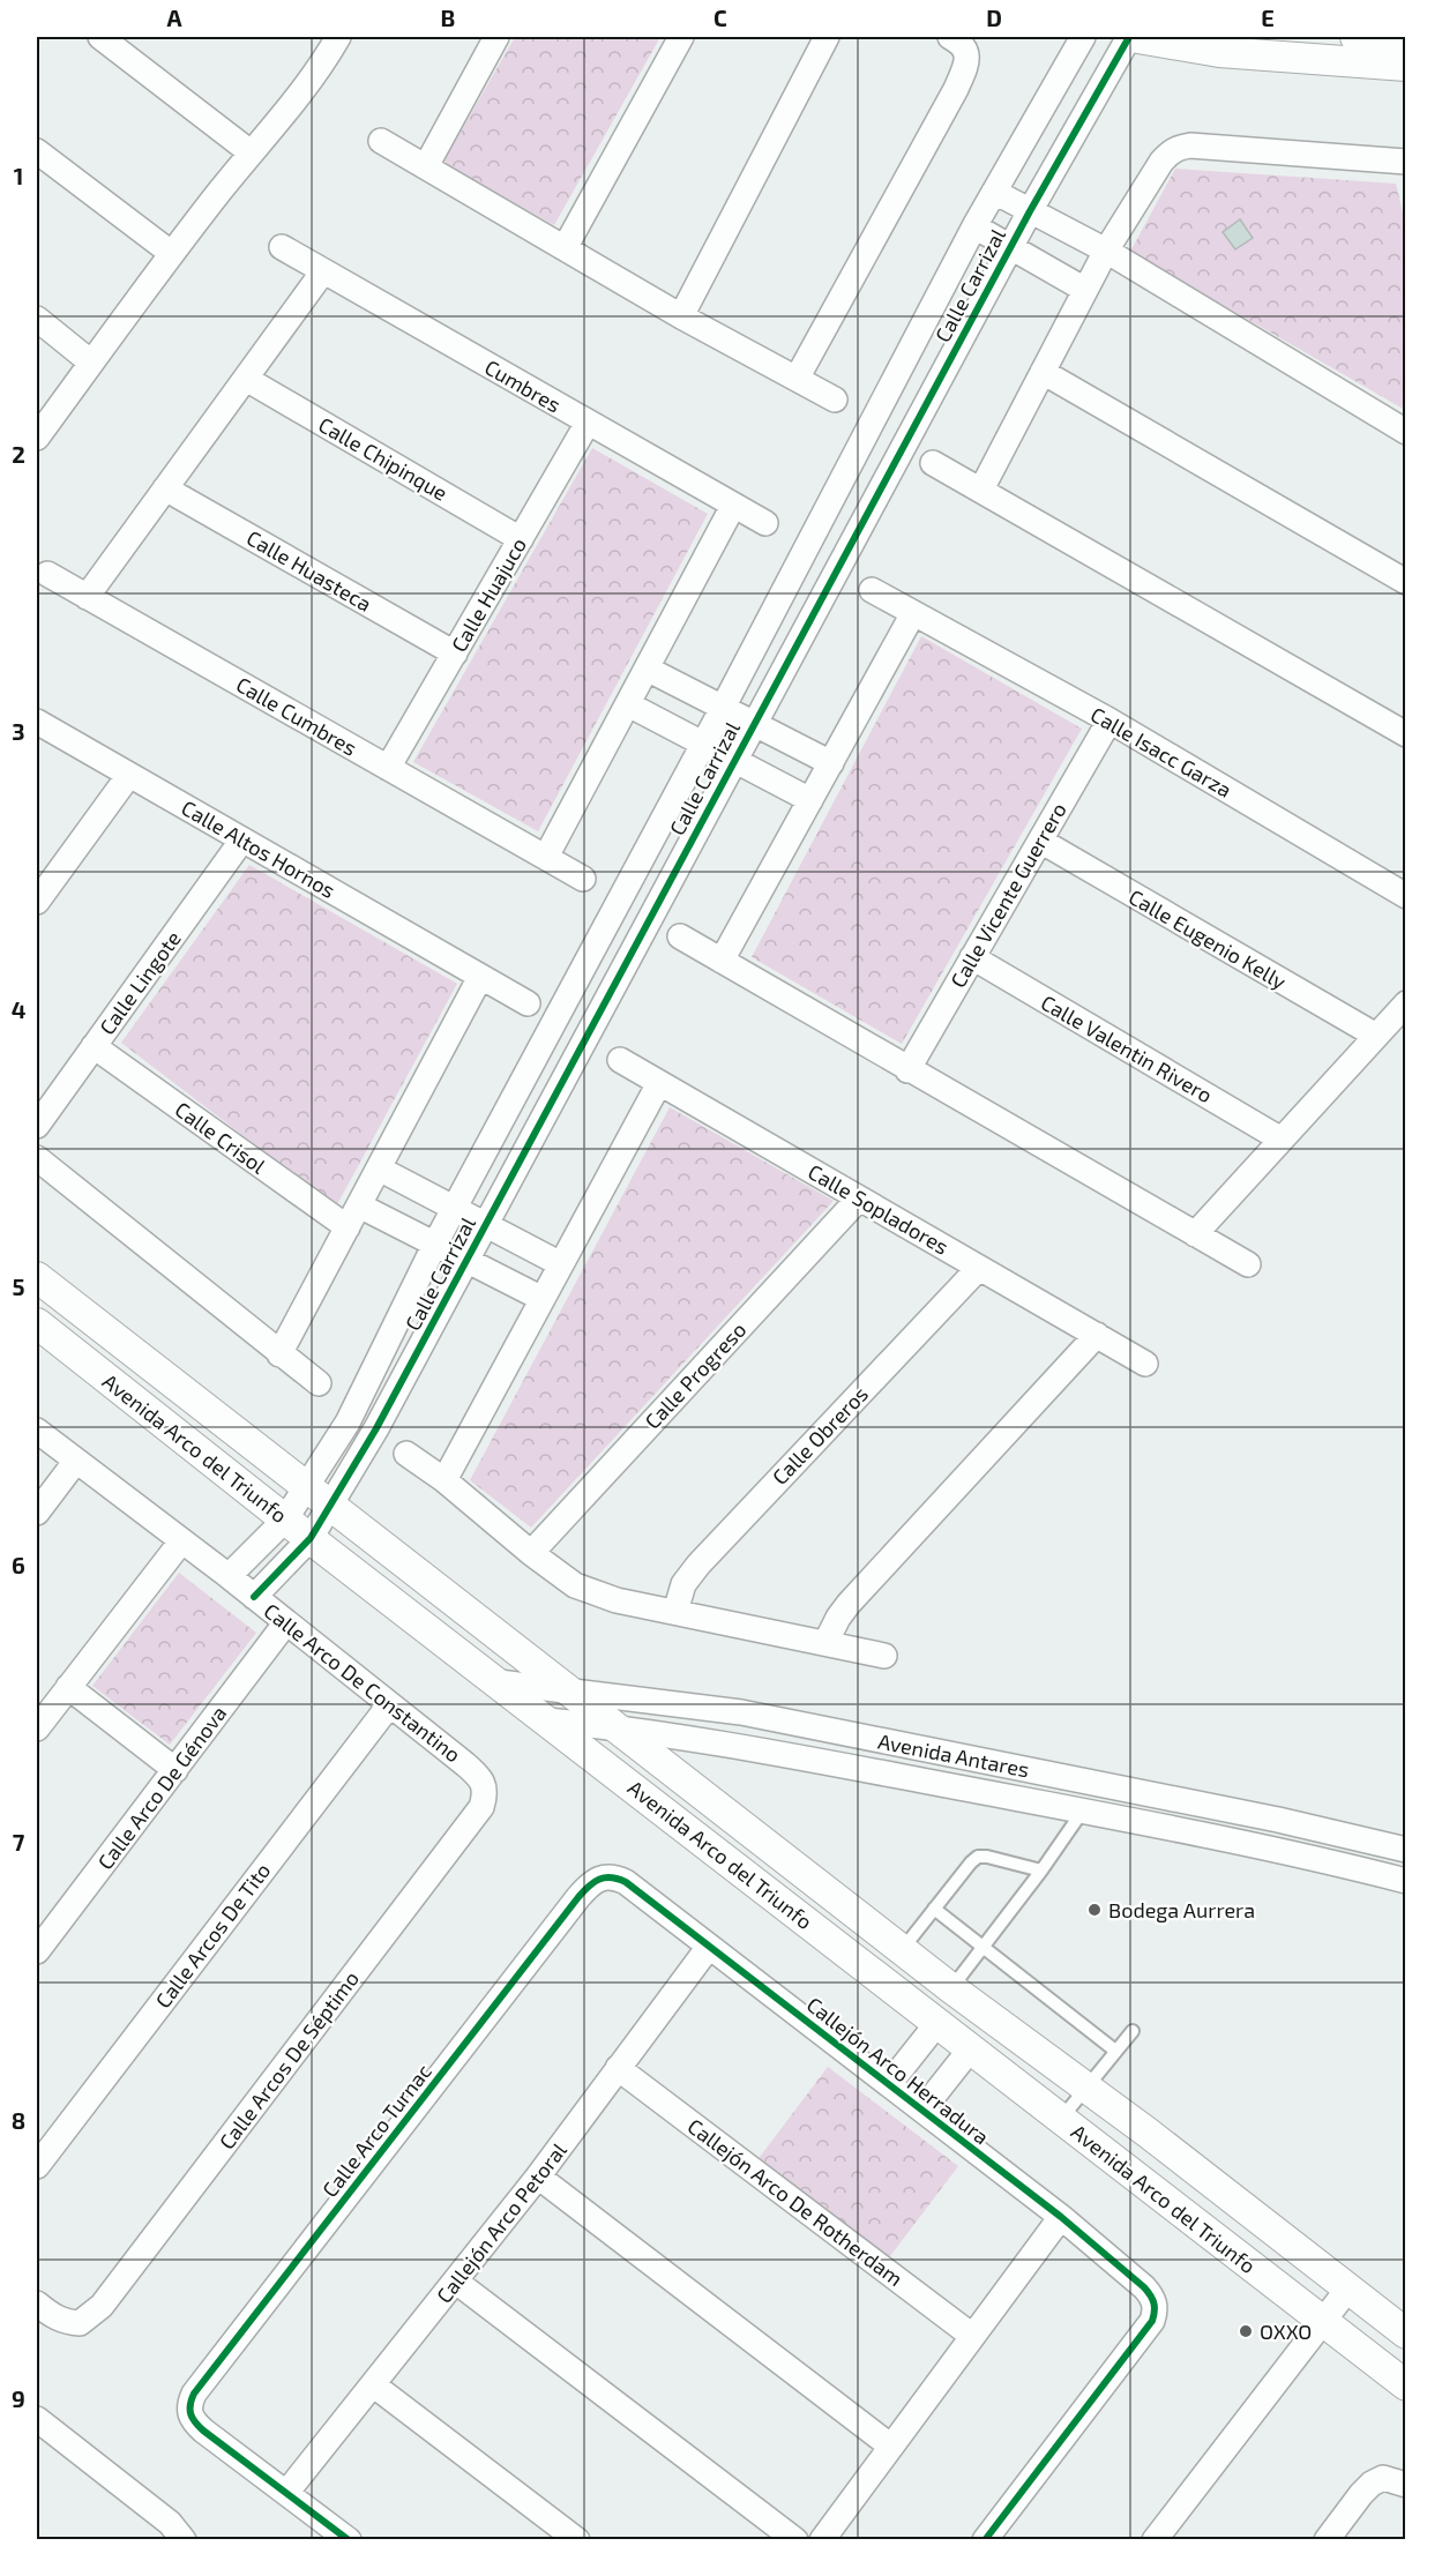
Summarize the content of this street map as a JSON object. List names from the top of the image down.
{
  "streets": {
    "street": [
      "Calle Carrizal",
      "Cumbres",
      "Calle Chipinque",
      "Calle Huasteca",
      "Calle Huajuco",
      "Calle Cumbres",
      "Calle Isacc Garza",
      "Calle Altos Hornos",
      "Calle Vicente Guerrero",
      "Calle Eugenio Kelly",
      "Calle Lingote",
      "Calle Valentin Rivero",
      "Calle Crisol",
      "Calle Sopladores",
      "Calle Progreso",
      "Calle Obreros",
      "Avenida Arco del Triunfo",
      "Calle Arco De Constantino",
      "Avenida Antares",
      "Calle Arco De Génova",
      "Calle Arcos De Tito",
      "Calle Arcos De Séptimo",
      "Callejón Arco Herradura",
      "Calle Arco Turnac",
      "Callejón Arco De Rotherdam",
      "Callejón Arco Petoral"
    ]
  },
  "crossings": [
    ["Calle Carrizal", "Avenida Arco del Triunfo"],
    ["Calle Carrizal", "Calle Arco De Constantino"],
    ["Cumbres", "Calle Huajuco"],
    ["Calle Chipinque", "Calle Huajuco"],
    ["Calle Huasteca", "Calle Huajuco"],
    ["Calle Huajuco", "Calle Cumbres"],
    ["Calle Isacc Garza", "Calle Vicente Guerrero"],
    ["Calle Altos Hornos", "Calle Lingote"],
    ["Calle Vicente Guerrero", "Calle Eugenio Kelly"],
    ["Calle Vicente Guerrero", "Calle Valentin Rivero"],
    ["Calle Lingote", "Calle Crisol"],
    ["Calle Sopladores", "Calle Progreso"],
    ["Calle Sopladores", "Calle Obreros"],
    ["Avenida Arco del Triunfo", "Avenida Antares"],
    ["Calle Arco De Constantino", "Calle Arco De Génova"],
    ["Calle Arco De Constantino", "Calle Arcos De Tito"],
    ["Calle Arco De Constantino", "Calle Arcos De Séptimo"],
    ["Callejón Arco Herradura", "Calle Arco Turnac"],
    ["Callejón Arco Herradura", "Callejón Arco Petoral"],
    ["Calle Arco Turnac", "Callejón Arco Petoral"],
    ["Callejón Arco De Rotherdam", "Callejón Arco Petoral"]
  ],
  "places": ["Bodega Aurrera", "OXXO"],
  "grid": {
    "columns": [
      "A",
      "B",
      "C",
      "D",
      "E"
    ],
    "rows": [
      "1",
      "2",
      "3",
      "4",
      "5",
      "6",
      "7",
      "8",
      "9"
    ]
  }
}
